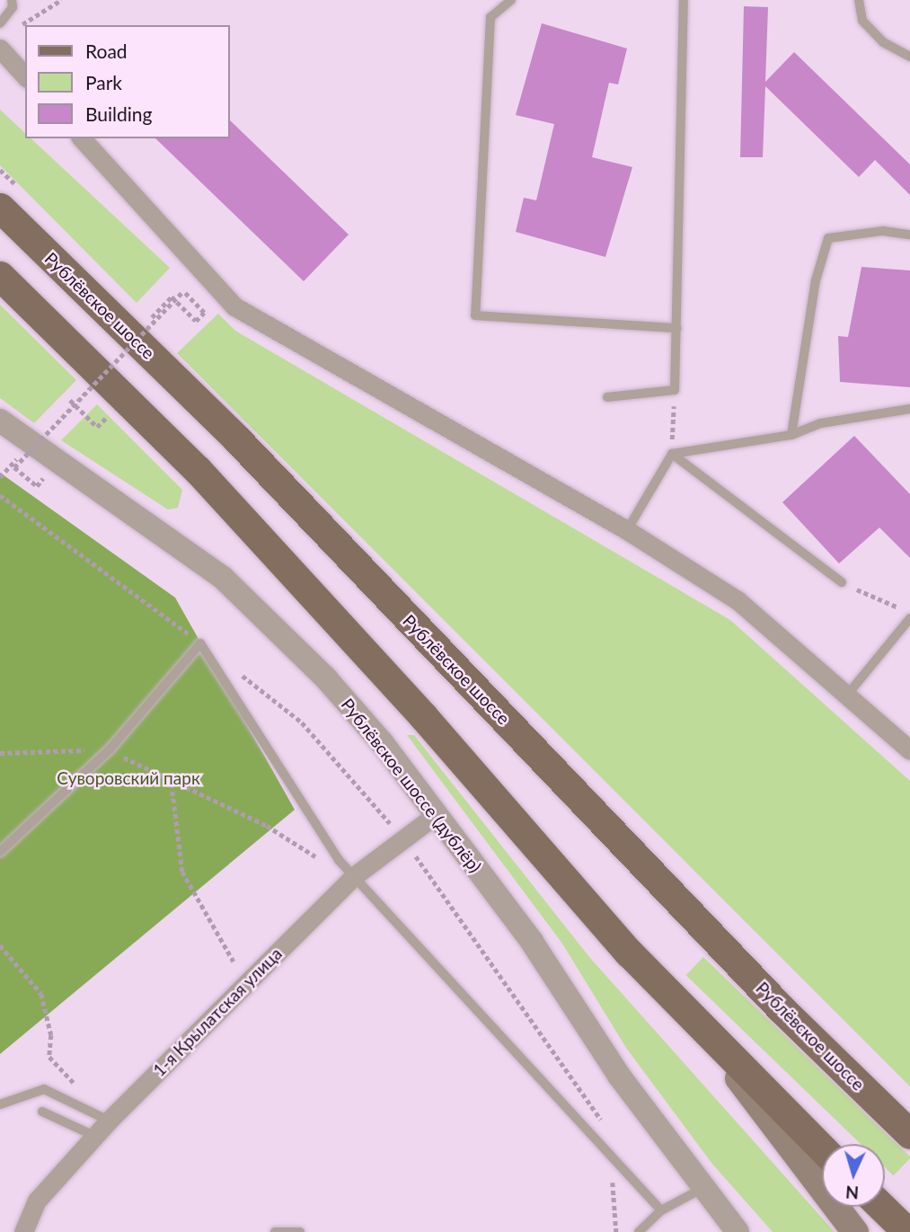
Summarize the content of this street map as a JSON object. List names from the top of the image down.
{
  "streets": {
    "main road": ["Рублёвское шоссе"],
    "street": ["Рублёвское шоссе (дублёр)", "1-я Крылатская улица"]
  },
  "crossings": [
    ["Рублёвское шоссе (дублёр)", "1-я Крылатская улица"]
  ],
  "parks": ["Суворовский парк"],
  "legend": ["Road", "Park", "Building"],
  "north": "bottom"
}
